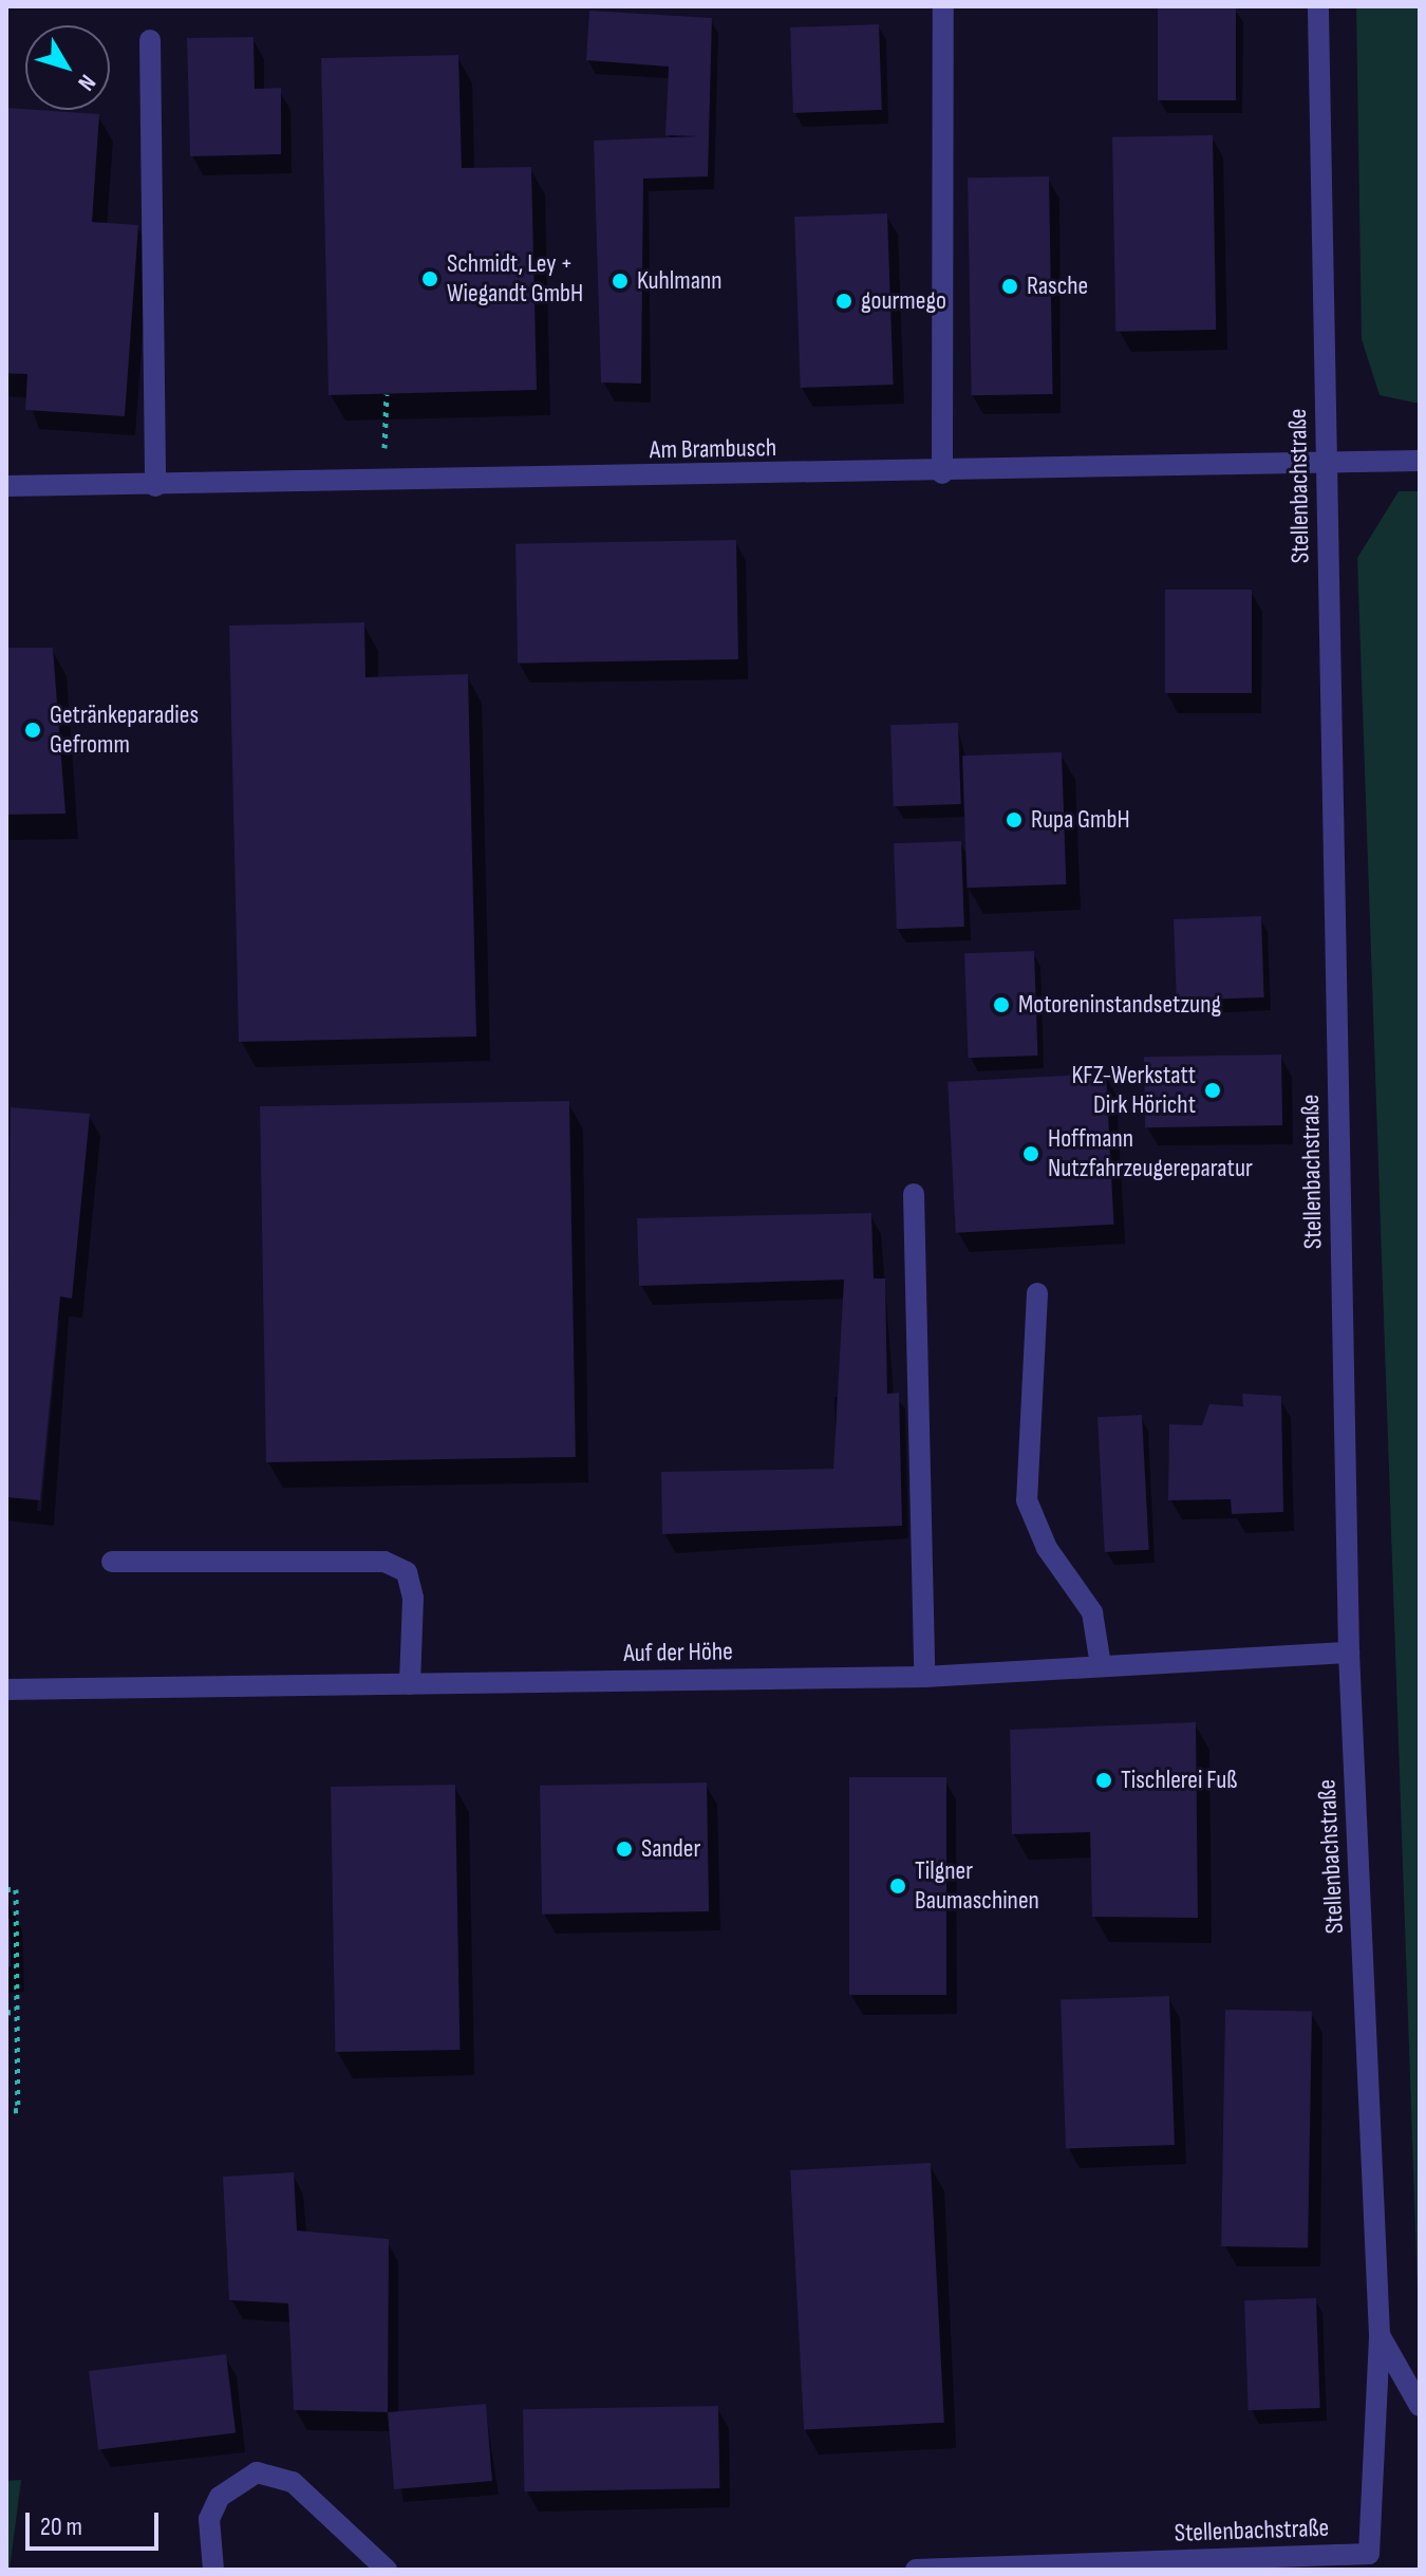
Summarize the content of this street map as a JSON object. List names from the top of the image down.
{
  "streets": {
    "street": ["Am Brambusch", "Stellenbachstraße", "Auf der Höhe"]
  },
  "crossings": [
    ["Am Brambusch", "Stellenbachstraße"],
    ["Stellenbachstraße", "Auf der Höhe"]
  ],
  "places": [
    "Schmidt, Ley + Wiegandt GmbH",
    "Kuhlmann",
    "Rasche",
    "gourmego",
    "Getränkeparadies Gefromm",
    "Rupa GmbH",
    "Motoreninstandsetzung",
    "KFZ-Werkstatt Dirk Höricht",
    "Hoffmann Nutzfahrzeugereparatur",
    "Tischlerei Fuß",
    "Sander",
    "Tilgner Baumaschinen"
  ],
  "scale_bar": "20 m",
  "north": "bottom right"
}
